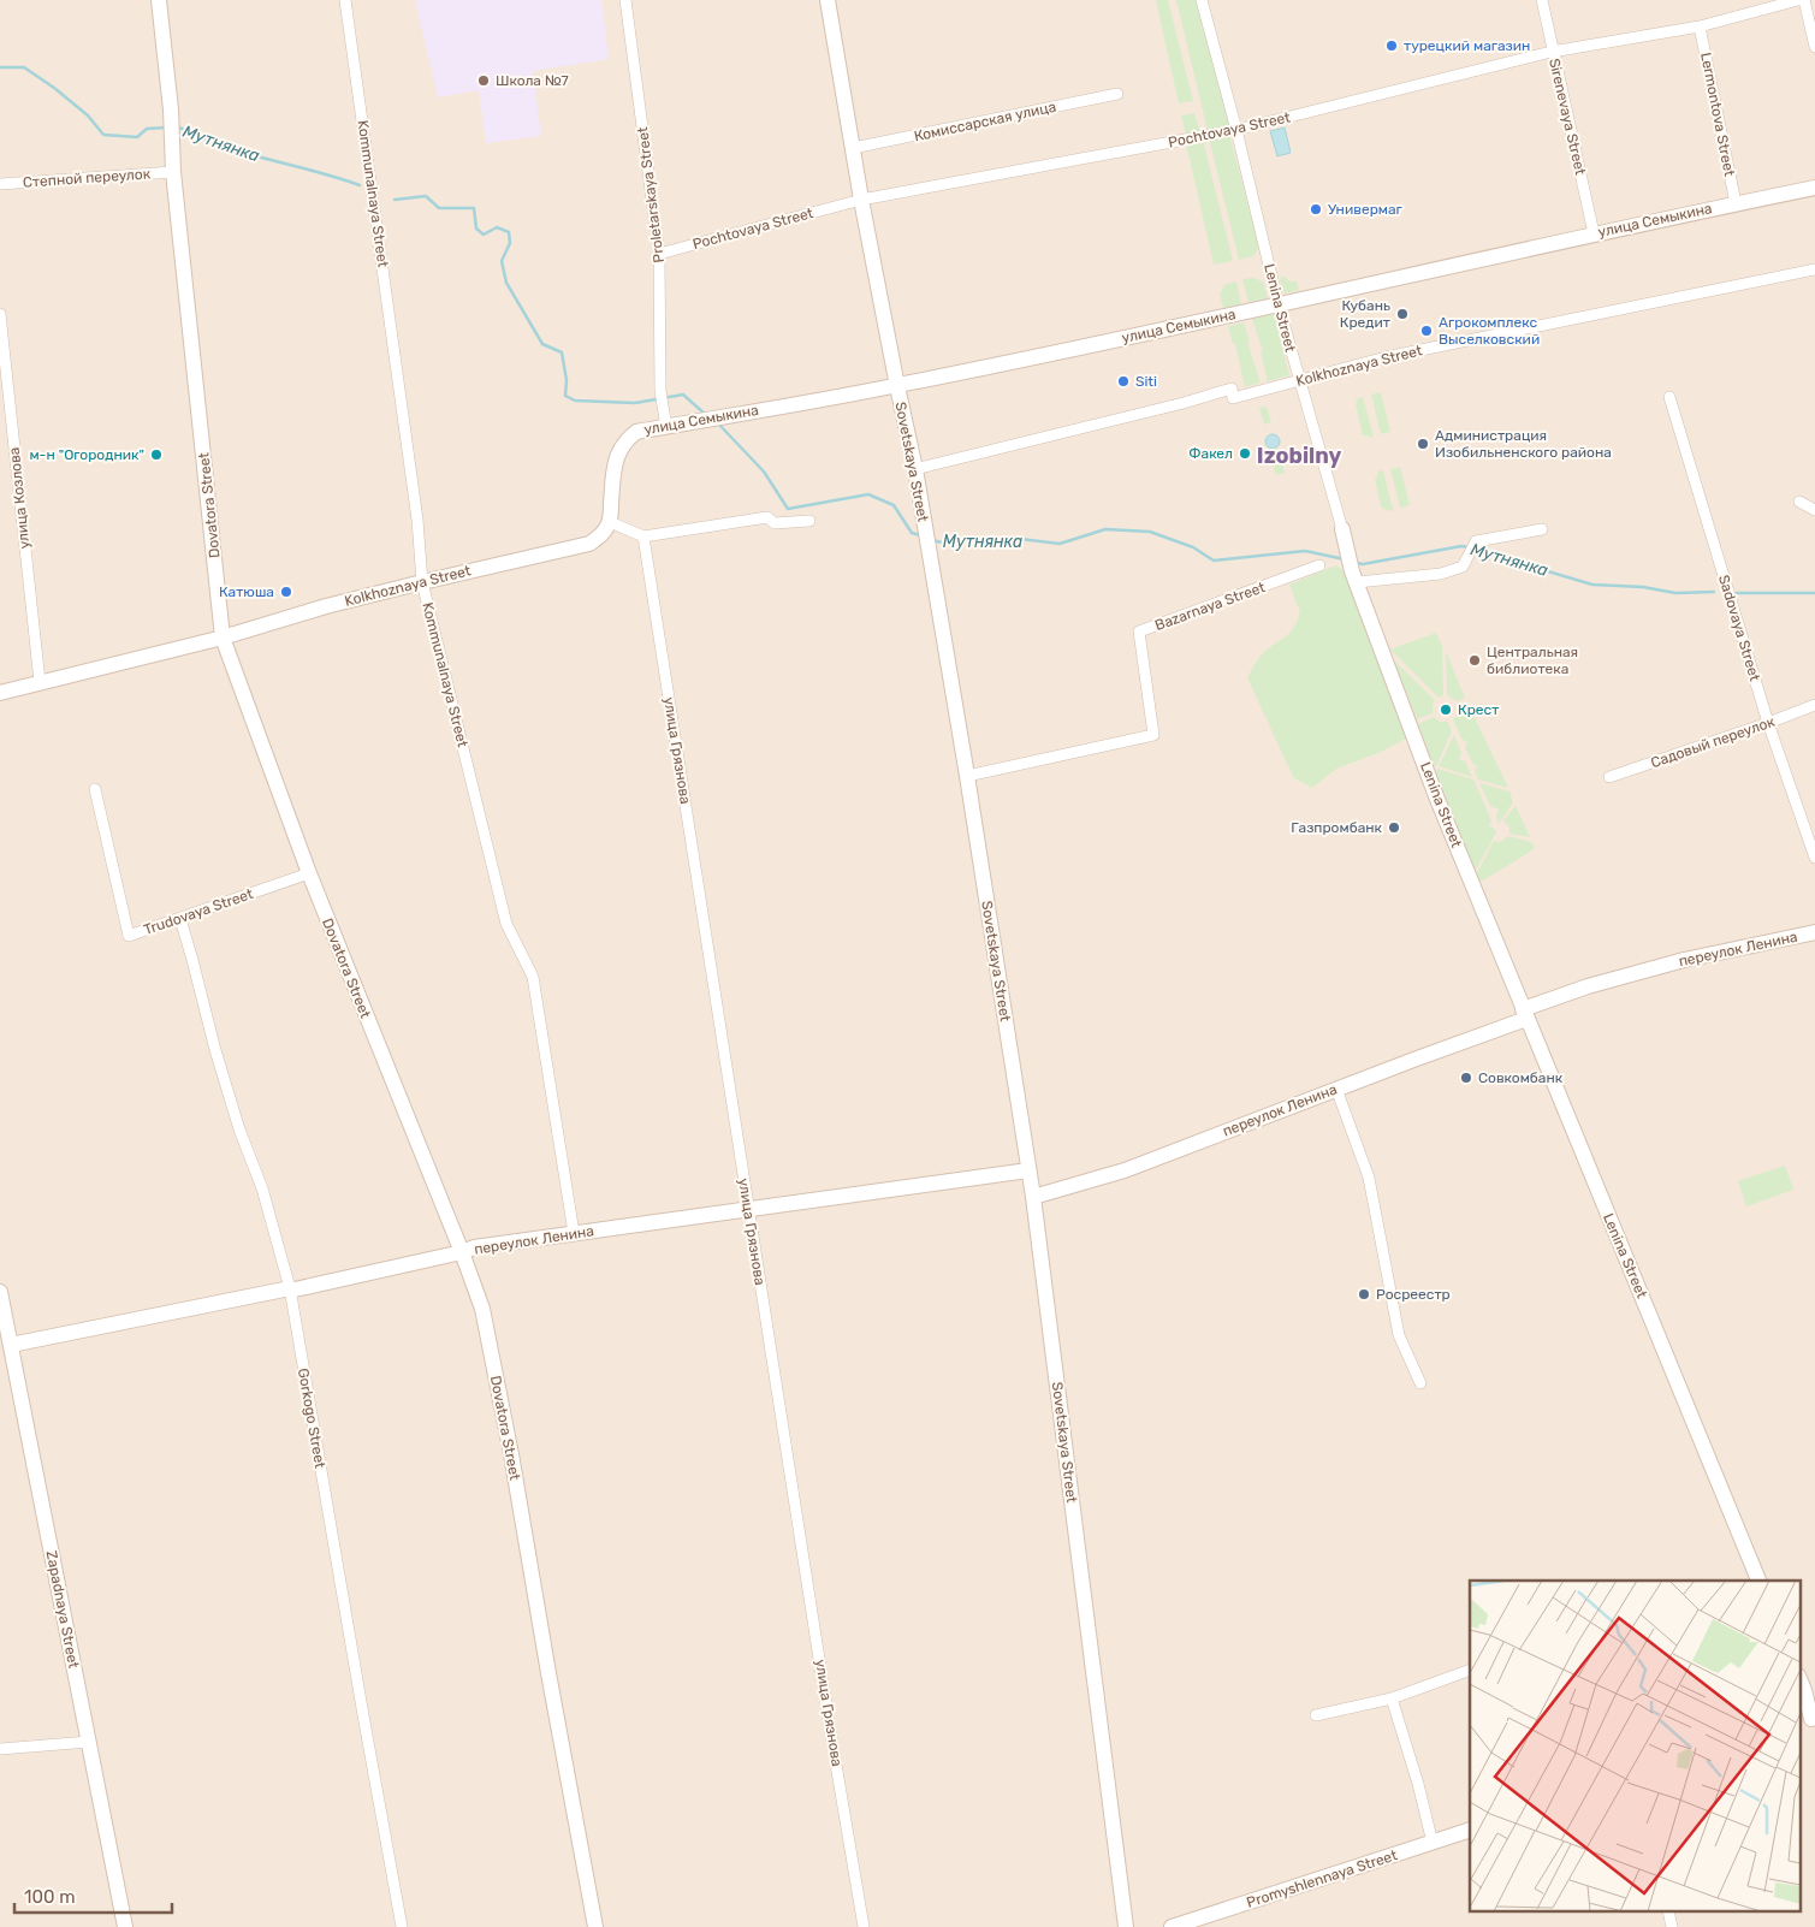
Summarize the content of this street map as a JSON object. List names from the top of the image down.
{
  "streets": {
    "street": [
      "Lermontova Street",
      "Sirenevaya Street",
      "Комиссарская улица",
      "Pochtovaya Street",
      "Степной переулок",
      "Kommunalnaya Street",
      "Proletarskaya Street",
      "улица Семыкина",
      "Lenina Street",
      "Kolkhoznaya Street",
      "Sovetskaya Street",
      "улица Козлова",
      "Dovatora Street",
      "Bazarnaya Street",
      "Sadovaya Street",
      "Садовый переулок",
      "улица Грязнова",
      "Trudovaya Street",
      "переулок Ленина",
      "Gorkogo Street",
      "Zapadnaya Street",
      "Promyshlennaya Street"
    ]
  },
  "crossings": [
    ["Lermontova Street", "Pochtovaya Street"],
    ["Lermontova Street", "улица Семыкина"],
    ["Sirenevaya Street", "Pochtovaya Street"],
    ["Sirenevaya Street", "улица Семыкина"],
    ["Комиссарская улица", "Sovetskaya Street"],
    ["Pochtovaya Street", "Proletarskaya Street"],
    ["Pochtovaya Street", "Lenina Street"],
    ["Pochtovaya Street", "Sovetskaya Street"],
    ["Степной переулок", "Dovatora Street"],
    ["Kommunalnaya Street", "Kolkhoznaya Street"],
    ["Kommunalnaya Street", "переулок Ленина"],
    ["Proletarskaya Street", "улица Семыкина"],
    ["улица Семыкина", "Lenina Street"],
    ["улица Семыкина", "Kolkhoznaya Street"],
    ["улица Семыкина", "Sovetskaya Street"],
    ["Lenina Street", "Kolkhoznaya Street"],
    ["Lenina Street", "переулок Ленина"],
    ["Kolkhoznaya Street", "Sovetskaya Street"],
    ["Kolkhoznaya Street", "улица Козлова"],
    ["Kolkhoznaya Street", "Dovatora Street"],
    ["Sovetskaya Street", "Bazarnaya Street"],
    ["Sovetskaya Street", "переулок Ленина"],
    ["Dovatora Street", "Trudovaya Street"],
    ["Dovatora Street", "переулок Ленина"],
    ["Sadovaya Street", "Садовый переулок"],
    ["улица Грязнова", "переулок Ленина"],
    ["Trudovaya Street", "Gorkogo Street"],
    ["переулок Ленина", "Gorkogo Street"],
    ["переулок Ленина", "Zapadnaya Street"]
  ],
  "districts": ["Izobilny"],
  "water": ["Мутнянка"],
  "places": [
    "турецкий магазин",
    "Школа №7",
    "Универмаг",
    "Кубань Кредит",
    "Агрокомплекс Выселковский",
    "Siti",
    "Администрация Изобильненского района",
    "Факел",
    "м-н \"Огородник\"",
    "Катюша",
    "Центральная библиотека",
    "Крест",
    "Газпромбанк",
    "Совкомбанк",
    "Росреестр"
  ],
  "scale_bar": "100 m"
}
